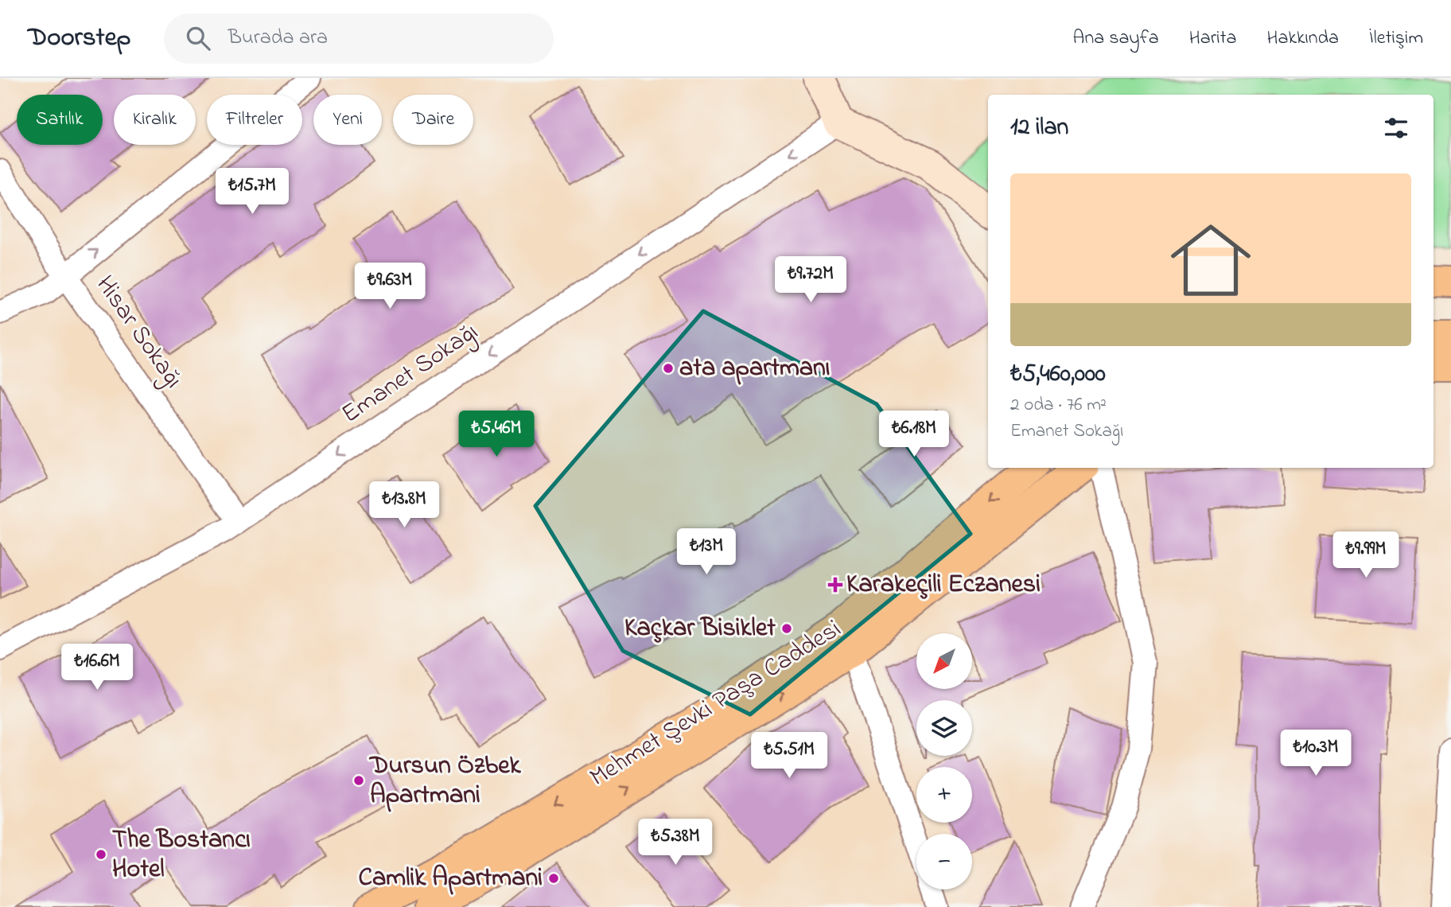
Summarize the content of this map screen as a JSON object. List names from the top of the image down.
{
  "streets": {
    "main road": ["Mehmet Şevki Paşa Caddesi"],
    "street": ["Hisar Sokağı", "Emanet Sokağı"]
  },
  "crossings": [
    ["Hisar Sokağı", "Emanet Sokağı"]
  ],
  "one_way": ["Emanet Sokağı"],
  "places": {
    "other": [
      "ata apartmanı",
      "Kaçkar Bisiklet",
      "Dursun Özbek Apartmani",
      "The Bostancı Hotel",
      "Camlik Apartmani"
    ],
    "health": ["Karakeçili Eczanesi"]
  },
  "north": "bottom left",
  "page": {
    "header": "Doorstep",
    "search": "Burada ara",
    "nav": [
      "Ana sayfa",
      "Harita",
      "Hakkında",
      "İletişim"
    ],
    "chip": [
      "Satılık",
      "Kiralık",
      "Filtreler",
      "Yeni",
      "Daire"
    ],
    "heading": "12 ilan",
    "list": [
      {
        "name": "₺5,460,000",
        "note": "2 oda · 76 m² · Emanet Sokağı"
      }
    ],
    "price": [
      "₺15.7M",
      "₺9.72M",
      "₺9.63M",
      "₺5.46M",
      "₺6.18M",
      "₺13.8M",
      "₺13M",
      "₺9.99M",
      "₺16.6M",
      "₺10.3M",
      "₺5.51M",
      "₺5.38M"
    ],
    "map_buttons": ["+", "−"]
  }
}
